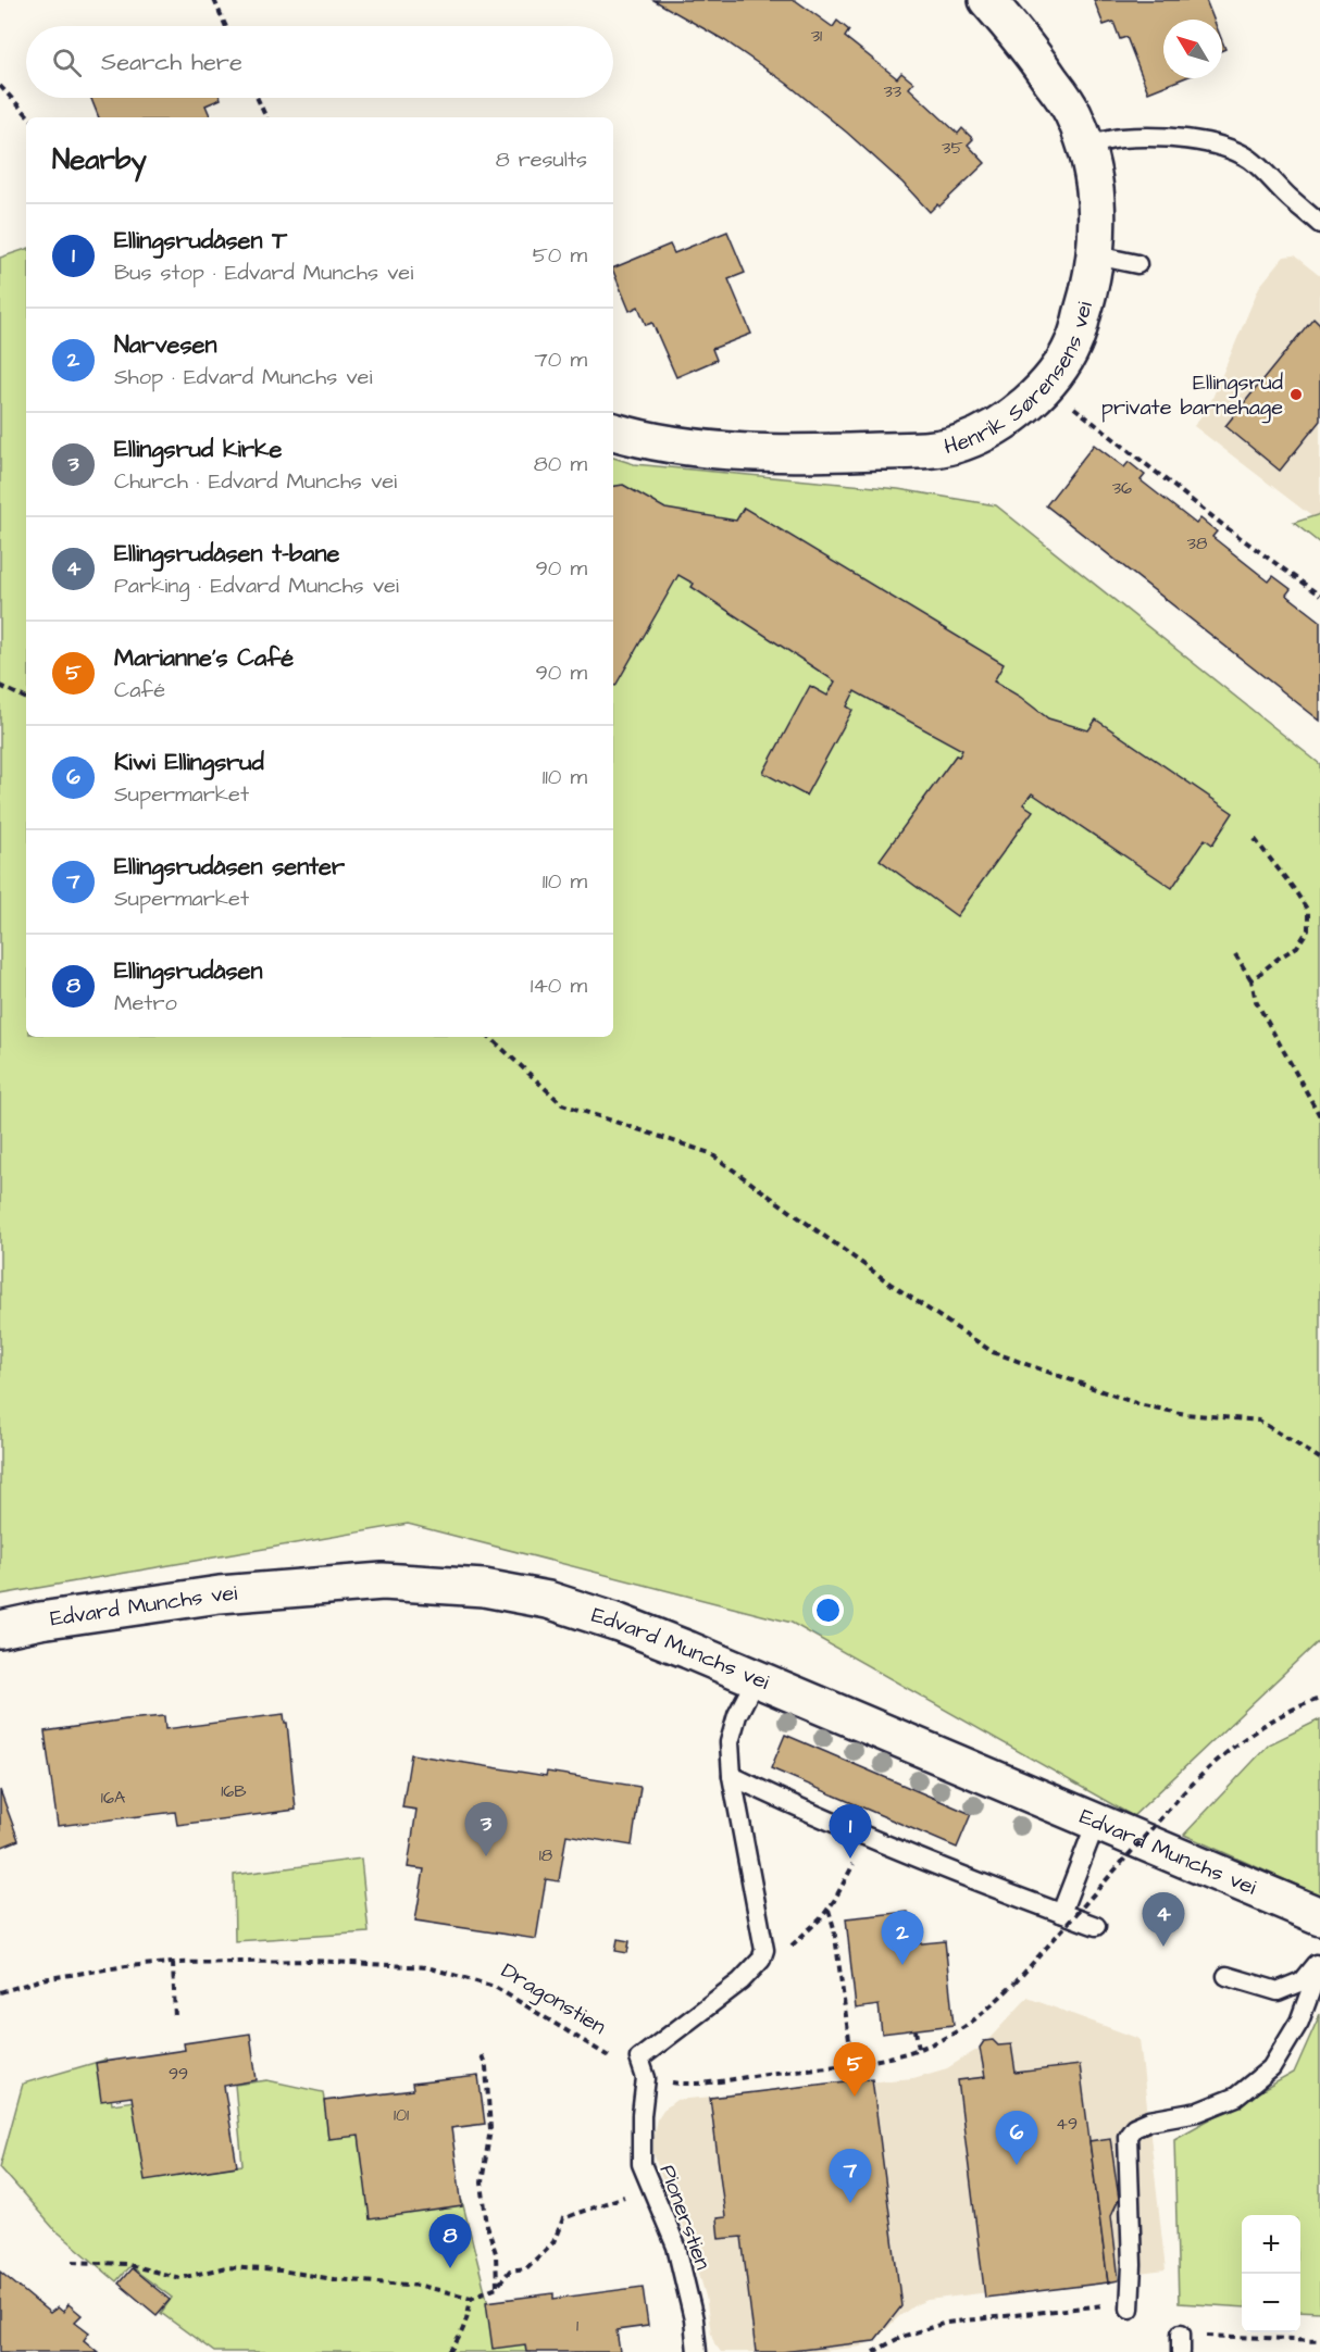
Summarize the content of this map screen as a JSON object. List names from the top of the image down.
{
  "streets": {
    "street": ["Henrik Sørensens vei", "Edvard Munchs vei"],
    "lane": ["Pionerstien"],
    "path": ["Dragonstien"]
  },
  "crossings": [
    ["Dragonstien", "Pionerstien"]
  ],
  "places": ["Ellingsrud private barnehage"],
  "house_numbers": [
    "31",
    "33",
    "35",
    "36",
    "38",
    "16B",
    "16A",
    "18",
    "99",
    "101",
    "49",
    "1"
  ],
  "north": "top left",
  "page": {
    "search": "Search here",
    "heading": ["Nearby", "8 results"],
    "list": [
      {
        "mark": "1",
        "name": "Ellingsrudåsen T",
        "note": "Bus stop · Edvard Munchs vei",
        "value": "50 m"
      },
      {
        "mark": "2",
        "name": "Narvesen",
        "note": "Shop · Edvard Munchs vei",
        "value": "70 m"
      },
      {
        "mark": "3",
        "name": "Ellingsrud kirke",
        "note": "Church · Edvard Munchs vei",
        "value": "80 m"
      },
      {
        "mark": "4",
        "name": "Ellingsrudåsen t-bane",
        "note": "Parking · Edvard Munchs vei",
        "value": "90 m"
      },
      {
        "mark": "5",
        "name": "Marianne's Café",
        "note": "Café",
        "value": "90 m"
      },
      {
        "mark": "6",
        "name": "Kiwi Ellingsrud",
        "note": "Supermarket",
        "value": "110 m"
      },
      {
        "mark": "7",
        "name": "Ellingsrudåsen senter",
        "note": "Supermarket",
        "value": "110 m"
      },
      {
        "mark": "8",
        "name": "Ellingsrudåsen",
        "note": "Metro",
        "value": "140 m"
      }
    ],
    "pins": [
      "3",
      "1",
      "4",
      "2",
      "5",
      "6",
      "7",
      "8"
    ],
    "map_buttons": ["+", "−"]
  }
}
